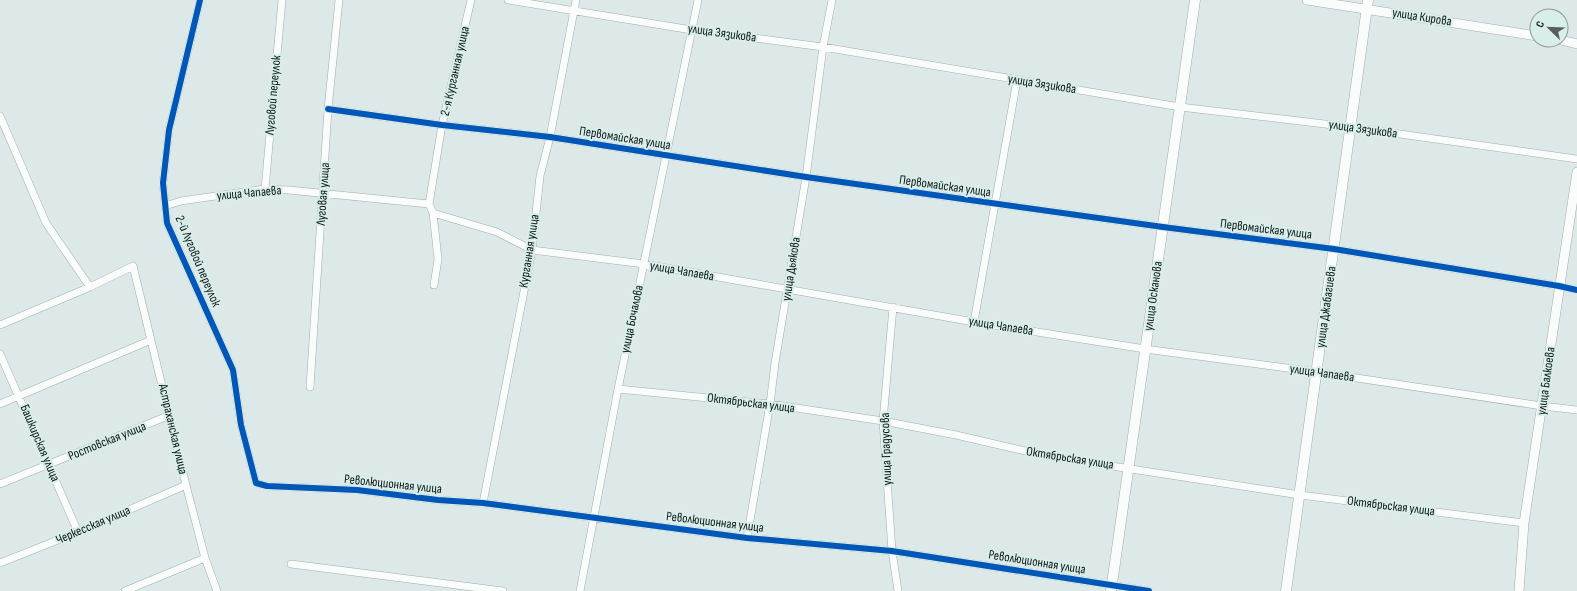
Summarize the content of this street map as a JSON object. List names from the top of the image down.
{
  "streets": {
    "main road": ["улица Осканова", "улица Джабагиева"],
    "street": [
      "улица Кирова",
      "улица Зязикова",
      "2-я Курганная улица",
      "Луговой переулок",
      "Первомайская улица",
      "улица Чапаева",
      "Луговая улица",
      "Курганная улица",
      "2-й Луговой переулок",
      "улица Дьякова",
      "улица Бочалова",
      "улица Балкоева",
      "Октябрьская улица",
      "Астраханская улица",
      "Ростовская улица",
      "Башкирская улица",
      "улица Градусова",
      "Революционная улица",
      "Черкесская улица"
    ]
  },
  "crossings": [
    ["улица Кирова", "улица Джабагиева"],
    ["улица Зязикова", "Курганная улица"],
    ["улица Зязикова", "улица Дьякова"],
    ["улица Зязикова", "улица Осканова"],
    ["улица Зязикова", "улица Джабагиева"],
    ["улица Зязикова", "улица Бочалова"],
    ["2-я Курганная улица", "Первомайская улица"],
    ["2-я Курганная улица", "улица Чапаева"],
    ["Луговой переулок", "улица Чапаева"],
    ["Первомайская улица", "Луговая улица"],
    ["Первомайская улица", "Курганная улица"],
    ["Первомайская улица", "улица Дьякова"],
    ["Первомайская улица", "улица Осканова"],
    ["Первомайская улица", "улица Джабагиева"],
    ["Первомайская улица", "улица Бочалова"],
    ["Первомайская улица", "улица Балкоева"],
    ["улица Чапаева", "Луговая улица"],
    ["улица Чапаева", "Курганная улица"],
    ["улица Чапаева", "2-й Луговой переулок"],
    ["улица Чапаева", "улица Дьякова"],
    ["улица Чапаева", "улица Осканова"],
    ["улица Чапаева", "улица Джабагиева"],
    ["улица Чапаева", "улица Бочалова"],
    ["улица Чапаева", "улица Балкоева"],
    ["улица Чапаева", "улица Градусова"],
    ["Курганная улица", "Революционная улица"],
    ["2-й Луговой переулок", "Революционная улица"],
    ["улица Дьякова", "Октябрьская улица"],
    ["улица Дьякова", "Революционная улица"],
    ["улица Осканова", "Октябрьская улица"],
    ["улица Осканова", "Революционная улица"],
    ["улица Джабагиева", "Октябрьская улица"],
    ["улица Бочалова", "Октябрьская улица"],
    ["улица Бочалова", "Революционная улица"],
    ["улица Балкоева", "Октябрьская улица"],
    ["Октябрьская улица", "улица Градусова"],
    ["Астраханская улица", "Ростовская улица"],
    ["Астраханская улица", "Черкесская улица"],
    ["Ростовская улица", "Башкирская улица"],
    ["Башкирская улица", "Черкесская улица"],
    ["улица Градусова", "Революционная улица"]
  ],
  "north": "top left"
}
